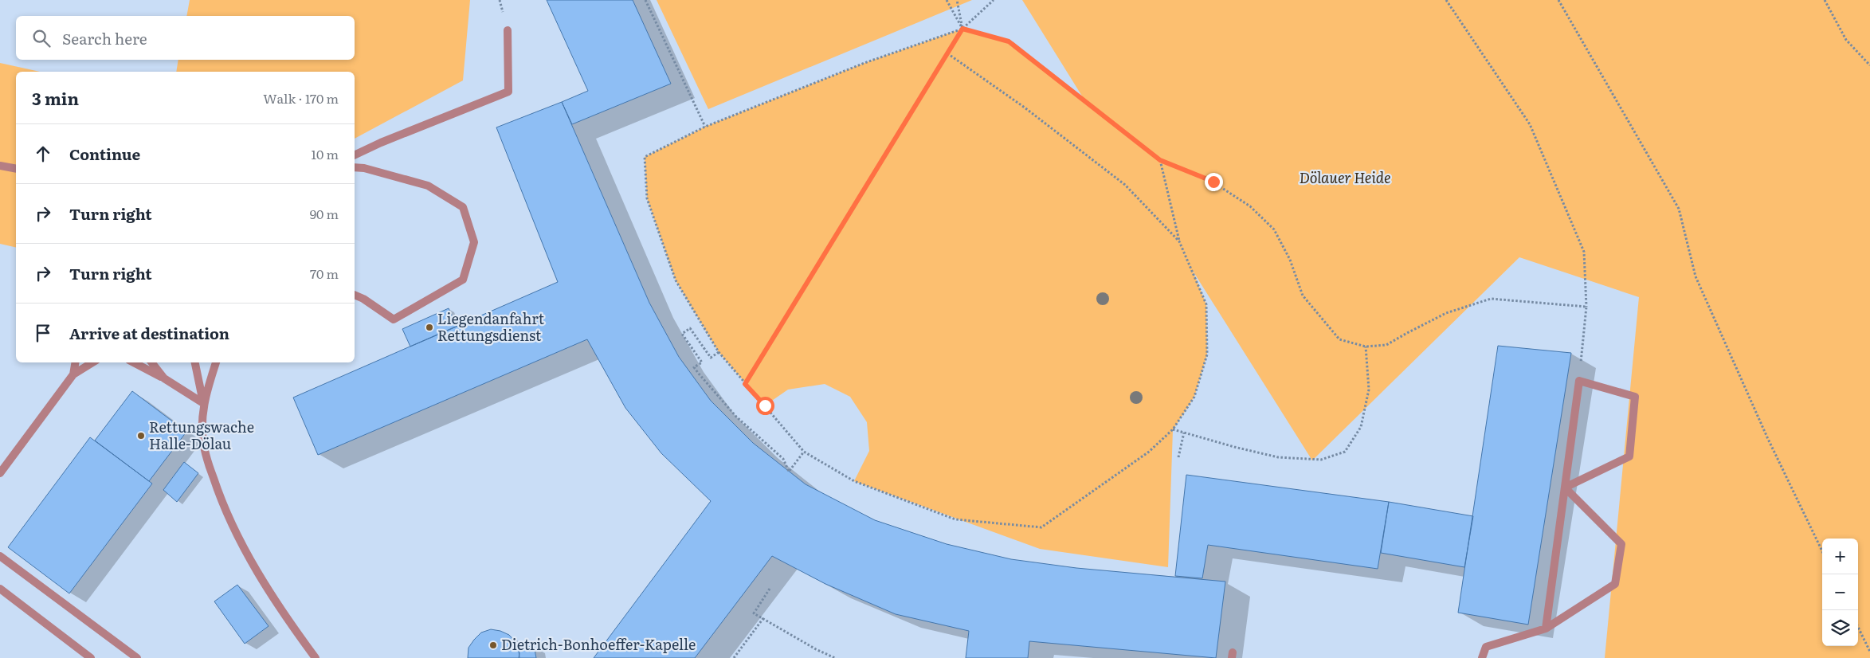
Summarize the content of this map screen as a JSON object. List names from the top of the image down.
{
  "parks": ["Dölauer Heide"],
  "places": ["Liegendanfahrt Rettungsdienst", "Rettungswache Halle-Dölau", "Dietrich-Bonhoeffer-Kapelle"],
  "page": {
    "search": "Search here",
    "heading": ["3 min", "Walk · 170 m"],
    "list": [
      ["Continue", "10 m"],
      ["Turn right", "90 m"],
      ["Turn right", "70 m"],
      "Arrive at destination"
    ],
    "map_buttons": ["+", "−"]
  }
}
